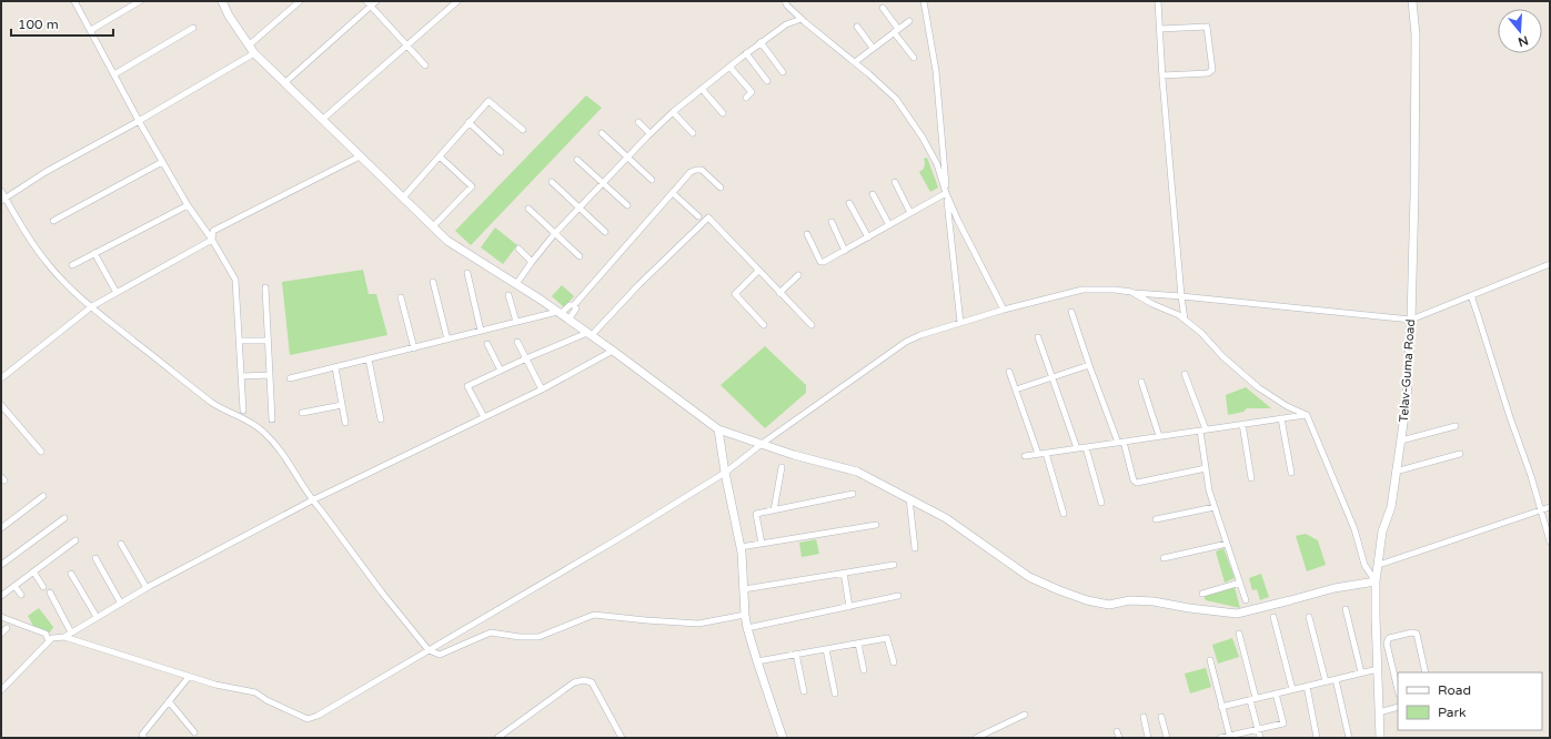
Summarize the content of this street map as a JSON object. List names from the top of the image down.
{
  "streets": {
    "street": ["Telav-Guma Road"]
  },
  "legend": ["Road", "Park"],
  "scale_bar": "100 m",
  "north": "bottom"
}
